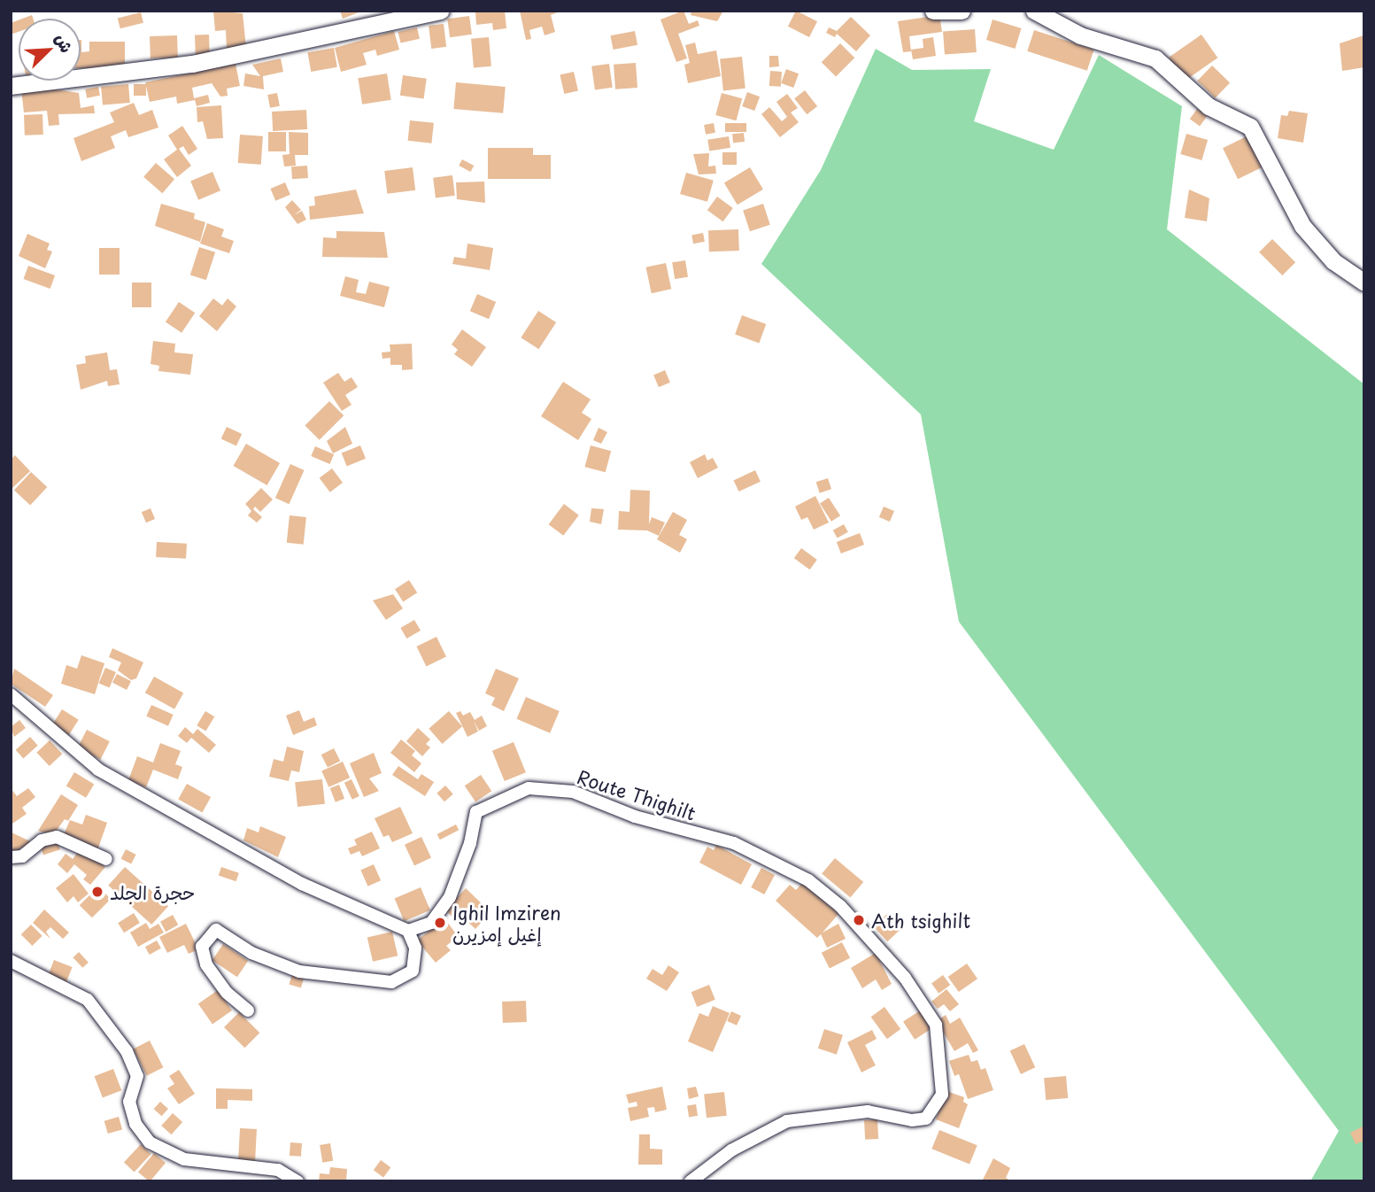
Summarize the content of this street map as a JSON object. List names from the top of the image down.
{
  "streets": {
    "street": ["Route Thighilt"]
  },
  "places": ["حجرة الجلد", "Ath tsighilt", "Ighil Imziren إغيل إمزيرن"],
  "north": "top right"
}
